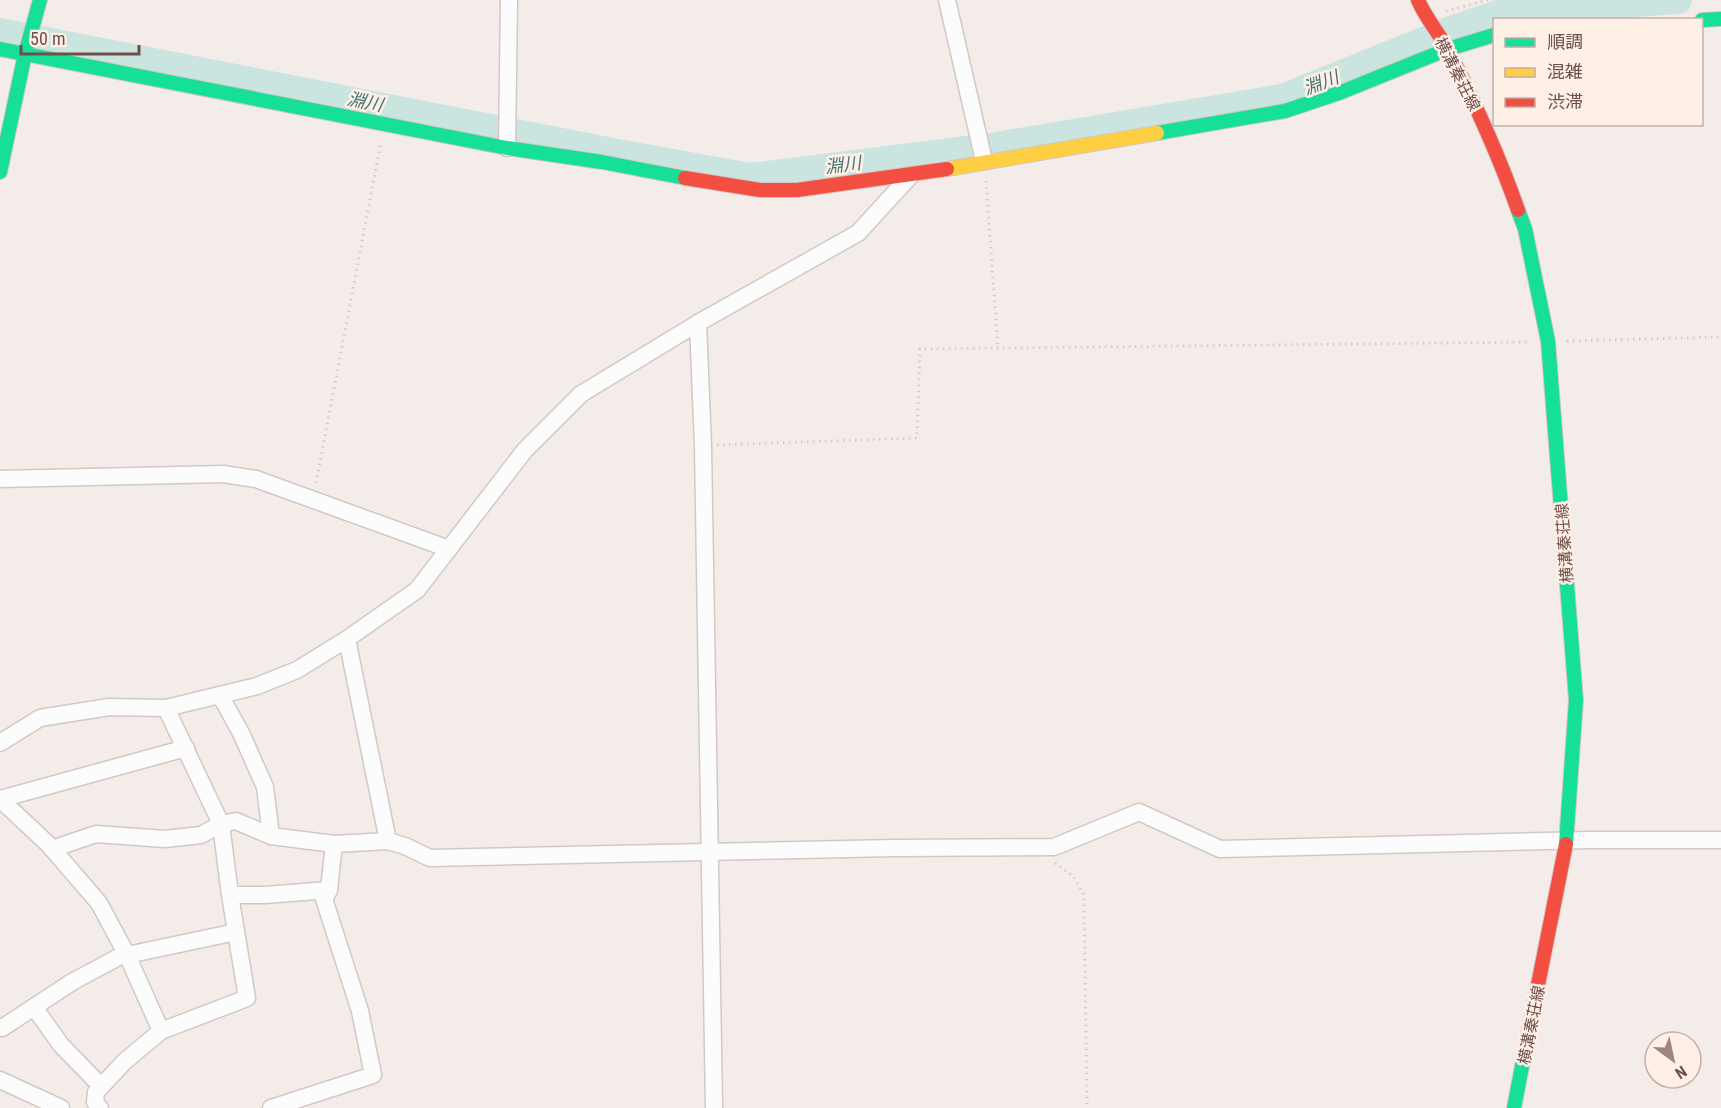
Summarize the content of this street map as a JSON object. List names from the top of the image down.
{
  "streets": {
    "street": ["横溝秦荘線"]
  },
  "water": ["淵川"],
  "legend": ["順調", "混雑", "渋滞"],
  "scale_bar": "50 m",
  "north": "bottom right"
}
